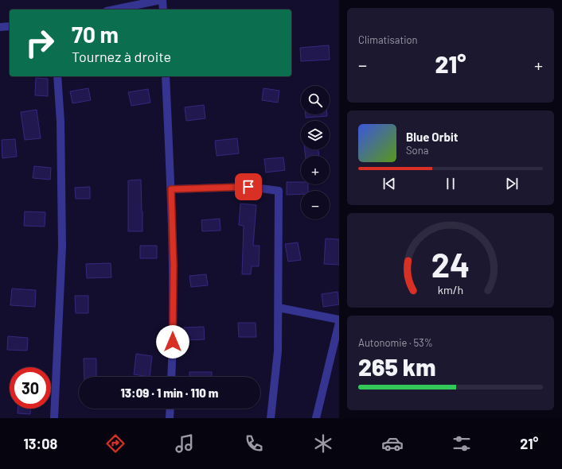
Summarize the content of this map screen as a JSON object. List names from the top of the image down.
{
  "page": {
    "tile": [
      "Climatisation",
      ["Autonomie · 53%", "265 km"]
    ],
    "turn": ["70 m", "Tournez à droite"],
    "heat": ["−", "21°", "+"],
    "map_buttons": ["+", "−"],
    "song": ["Blue Orbit", "Sona"],
    "limit": "30",
    "trip": "13:09 · 1 min · 110 m",
    "tabs": ["13:08", "21°"],
    "gauge": ["24", "km/h"]
  }
}
